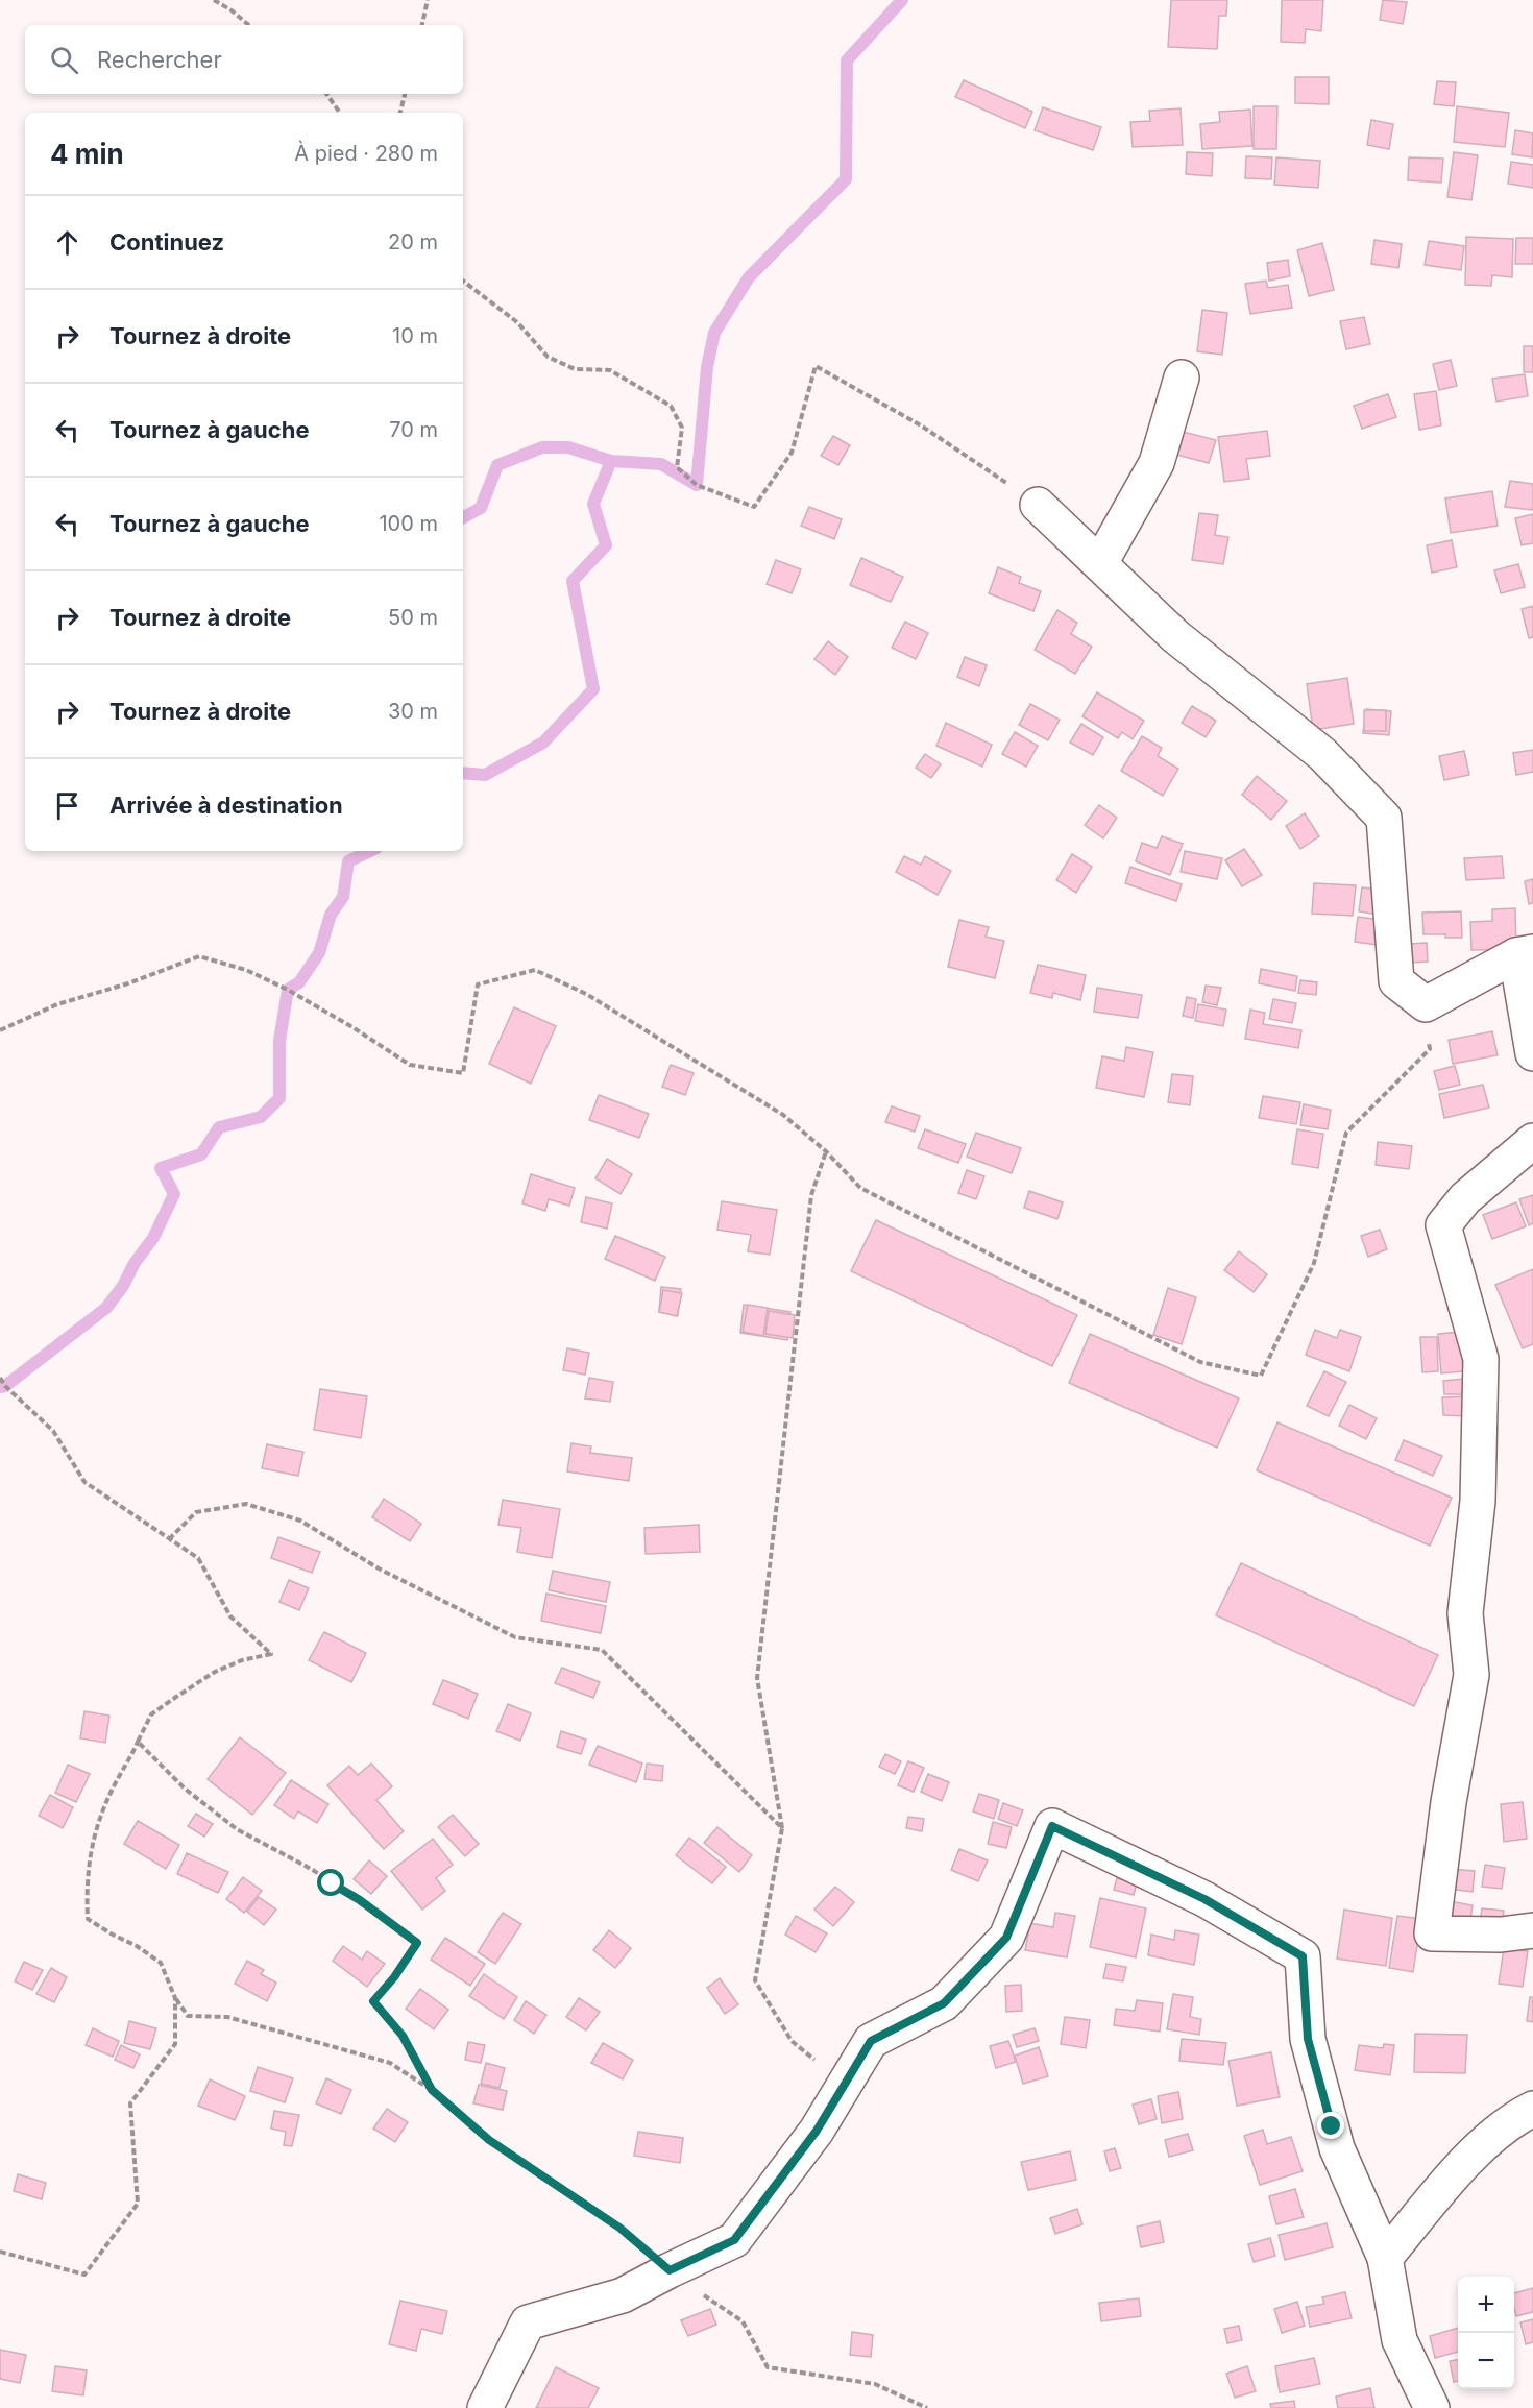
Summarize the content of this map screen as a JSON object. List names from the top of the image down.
{
  "page": {
    "search": "Rechercher",
    "heading": ["4 min", "À pied · 280 m"],
    "list": [
      ["Continuez", "20 m"],
      ["Tournez à droite", "10 m"],
      ["Tournez à gauche", "70 m"],
      ["Tournez à gauche", "100 m"],
      ["Tournez à droite", "50 m"],
      ["Tournez à droite", "30 m"],
      "Arrivée à destination"
    ],
    "map_buttons": ["+", "−"]
  }
}
